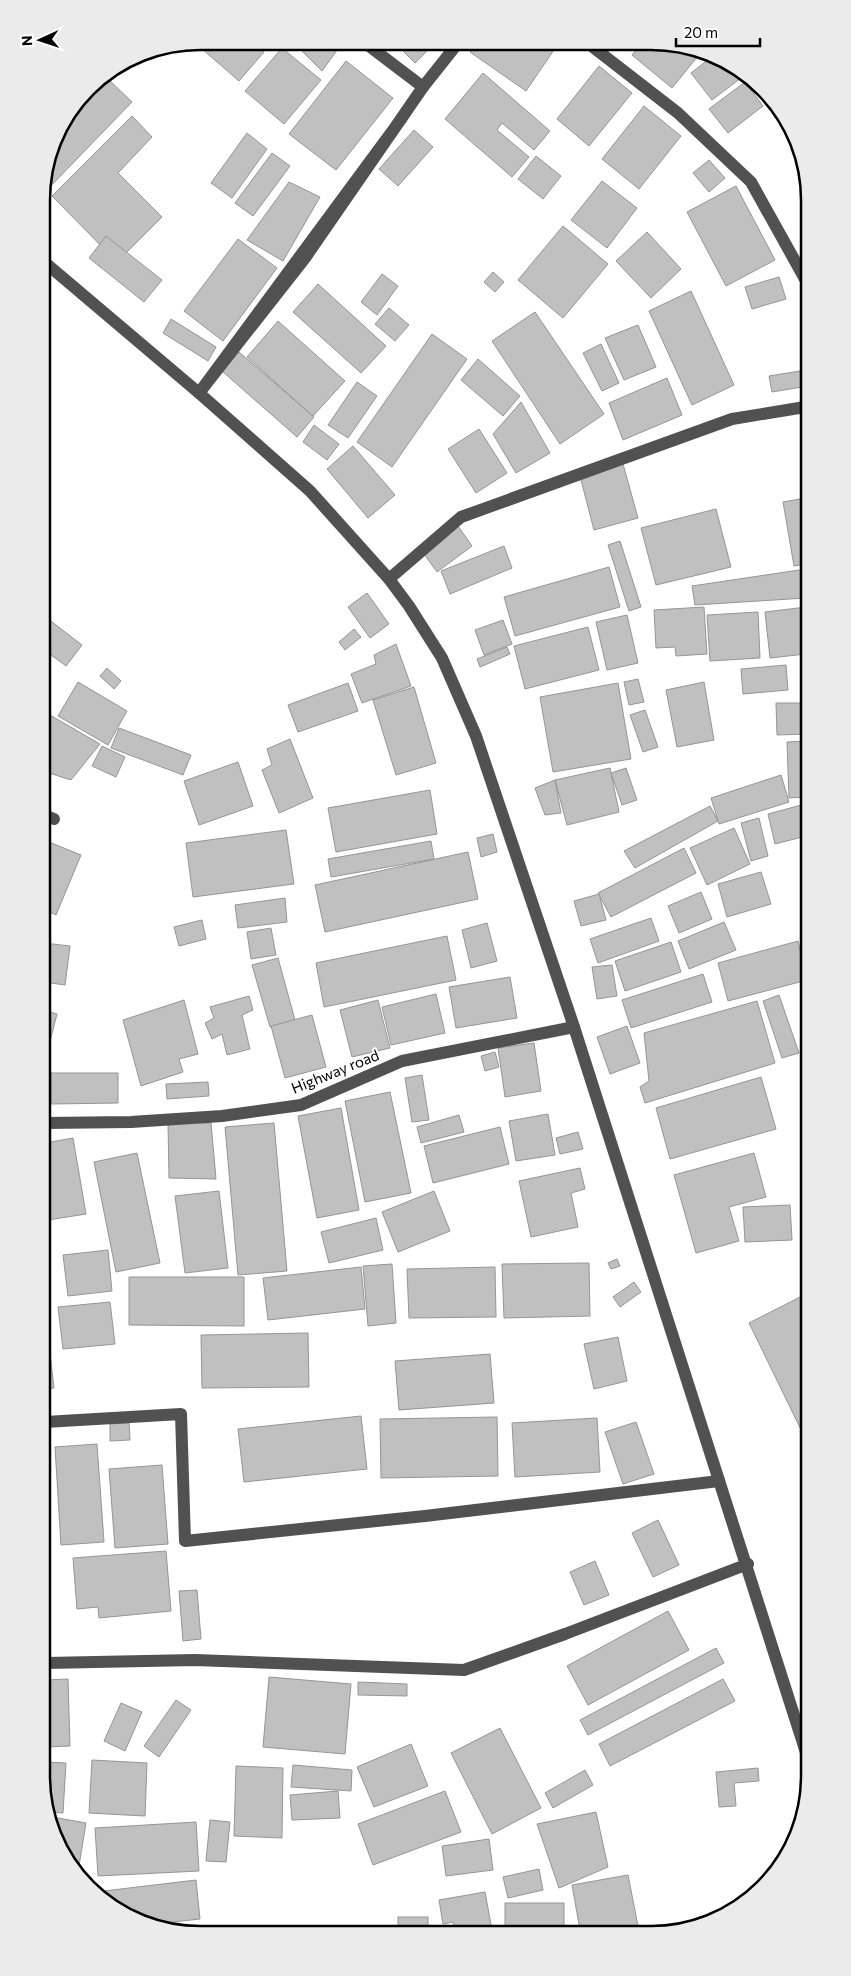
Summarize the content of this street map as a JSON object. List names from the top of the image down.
{
  "streets": {
    "street": ["Highway road"]
  },
  "scale_bar": "20 m",
  "north": "left"
}
